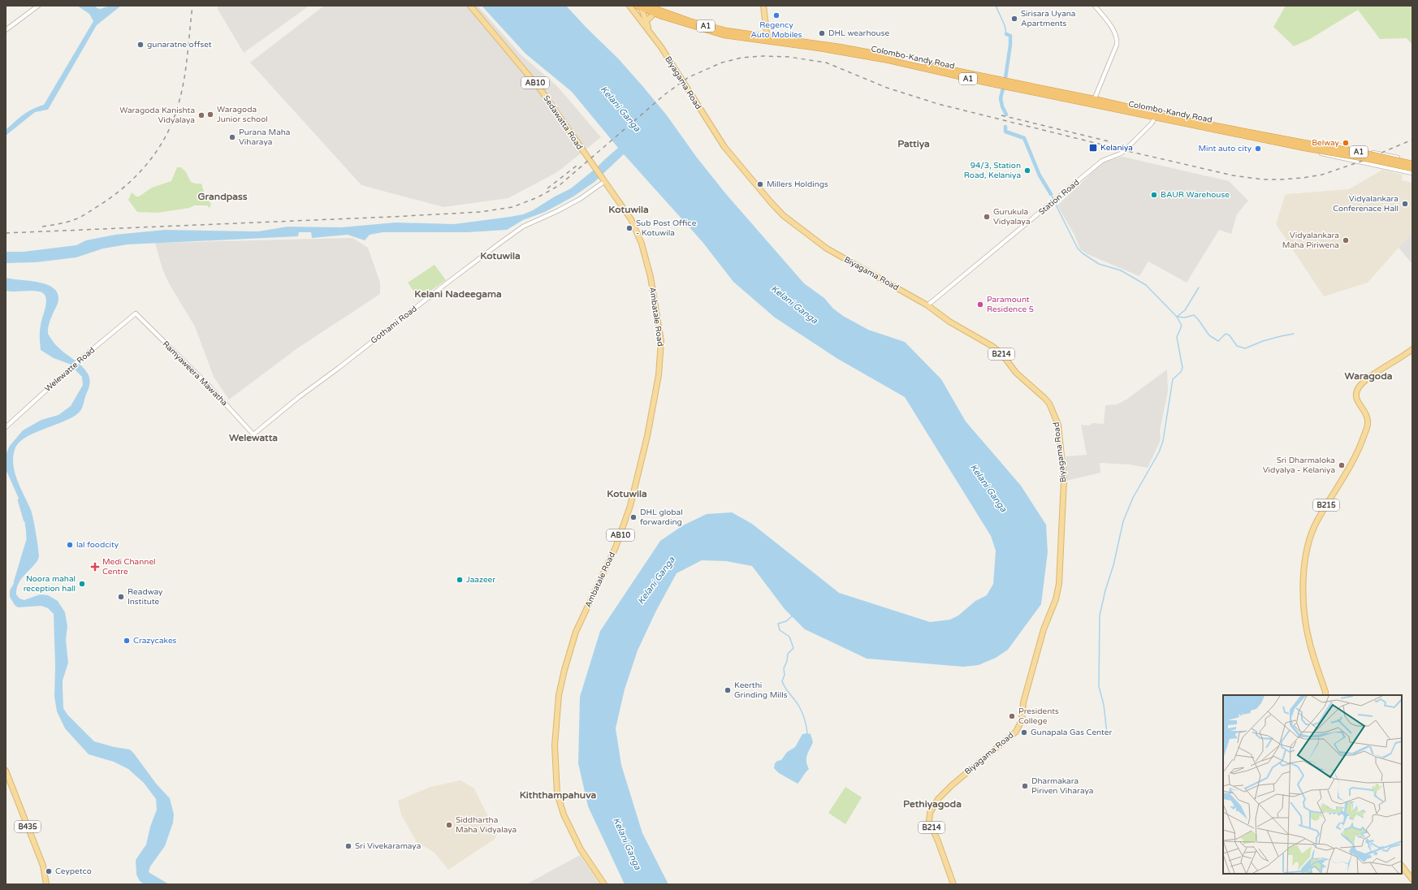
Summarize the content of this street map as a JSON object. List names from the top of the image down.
{
  "streets": {
    "highway": ["A1", "Colombo-Kandy Road"],
    "main road": [
      "AB10",
      "Biyagama Road",
      "Sedawatta Road",
      "Ambatale Road",
      "B214",
      "B215",
      "B435"
    ],
    "street": [
      "Station Road",
      "Gothami Road",
      "Welewatte Road",
      "Ramyaweera Mawatha"
    ]
  },
  "crossings": [
    ["A1", "Colombo-Kandy Road"],
    ["Colombo-Kandy Road", "Biyagama Road"],
    ["Colombo-Kandy Road", "Station Road"],
    ["Biyagama Road", "Station Road"],
    ["Sedawatta Road", "Ambatale Road"],
    ["Ambatale Road", "Gothami Road"],
    ["Gothami Road", "Ramyaweera Mawatha"],
    ["Welewatte Road", "Ramyaweera Mawatha"]
  ],
  "districts": [
    "Pattiya",
    "Grandpass",
    "Kotuwila",
    "Kotuwila",
    "Kelani Nadeegama",
    "Waragoda",
    "Welewatta",
    "Kotuwila",
    "Kiththampahuva",
    "Pethiyagoda"
  ],
  "water": ["Kelani Ganga"],
  "places": {
    "other": [
      "Regency Auto Mobiles",
      "Sirisara Uyana Apartments",
      "DHL wearhouse",
      "gunaratne offset",
      "Waragoda Junior school",
      "Waragoda Kanishta Vidyalaya",
      "Purana Maha Viharaya",
      "Belway",
      "Mint auto city",
      "94/3, Station Road, Kelaniya",
      "Millers Holdings",
      "BAUR Warehouse",
      "Vidyalankara Conferenace Hall",
      "Gurukula Vidyalaya",
      "Sub Post Office - Kotuwila",
      "Vidyalankara Maha Piriwena",
      "Paramount Residence 5",
      "Sri Dharmaloka Vidyalya - Kelaniya",
      "DHL global forwarding",
      "lal foodcity",
      "Jaazeer",
      "Noora mahal reception hall",
      "Readway Institute",
      "Crazycakes",
      "Keerthi Grinding Mills",
      "Presidents College",
      "Gunapala Gas Center",
      "Dharmakara Piriven Viharaya",
      "Siddhartha Maha Vidyalaya",
      "Sri Vivekaramaya",
      "Ceypetco"
    ],
    "transit": ["Kelaniya"],
    "health": ["Medi Channel Centre"]
  }
}
